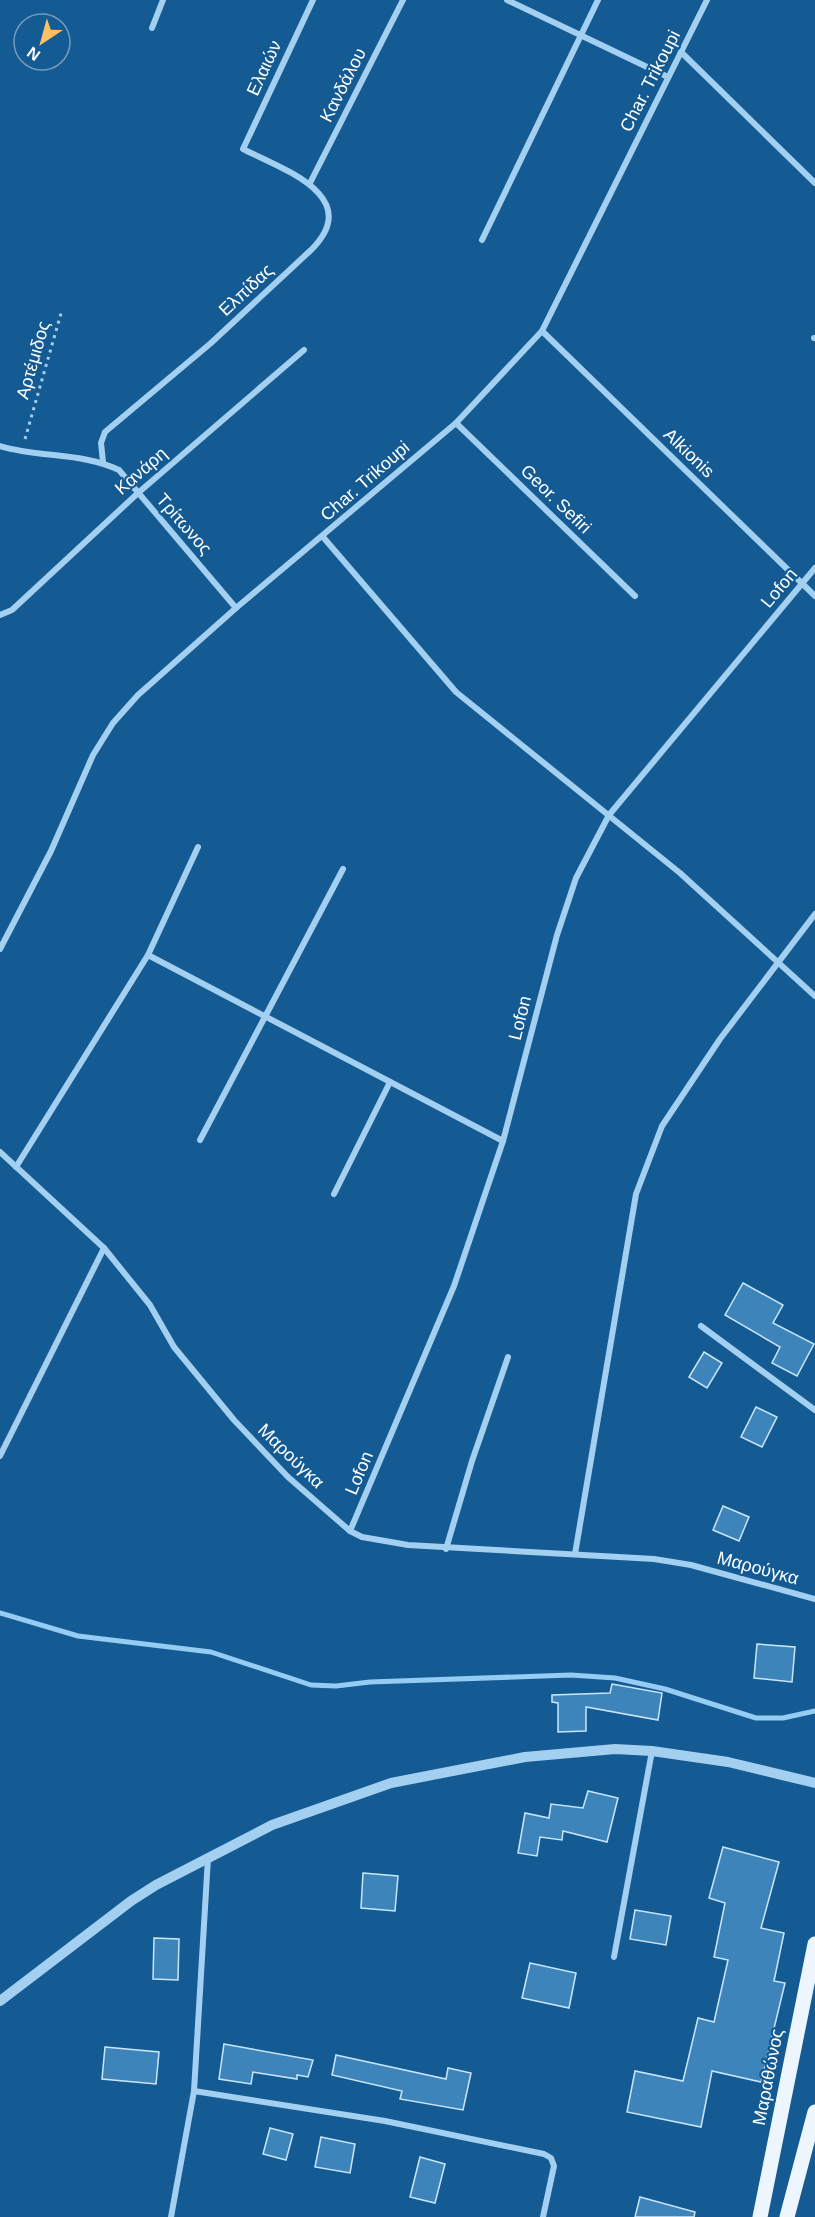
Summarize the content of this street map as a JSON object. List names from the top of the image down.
{
  "streets": {
    "main road": ["Μαραθώνος"],
    "street": [
      "Ελαιών",
      "Char. Trikoupi",
      "Κανδάλου",
      "Ελπίδας",
      "Alkionis",
      "Κανάρη",
      "Geor. Sefiri",
      "Τρίτωνος",
      "Lofon",
      "Μαρούγκα"
    ],
    "path": ["Αρτέμιδος"]
  },
  "crossings": [
    ["Ελαιών", "Ελπίδας"],
    ["Char. Trikoupi", "Alkionis"],
    ["Char. Trikoupi", "Geor. Sefiri"],
    ["Char. Trikoupi", "Τρίτωνος"],
    ["Κανδάλου", "Ελπίδας"],
    ["Ελπίδας", "Τρίτωνος"],
    ["Αρτέμιδος", "Τρίτωνος"],
    ["Alkionis", "Lofon"],
    ["Κανάρη", "Τρίτωνος"],
    ["Lofon", "Μαρούγκα"]
  ],
  "north": "bottom left"
}
